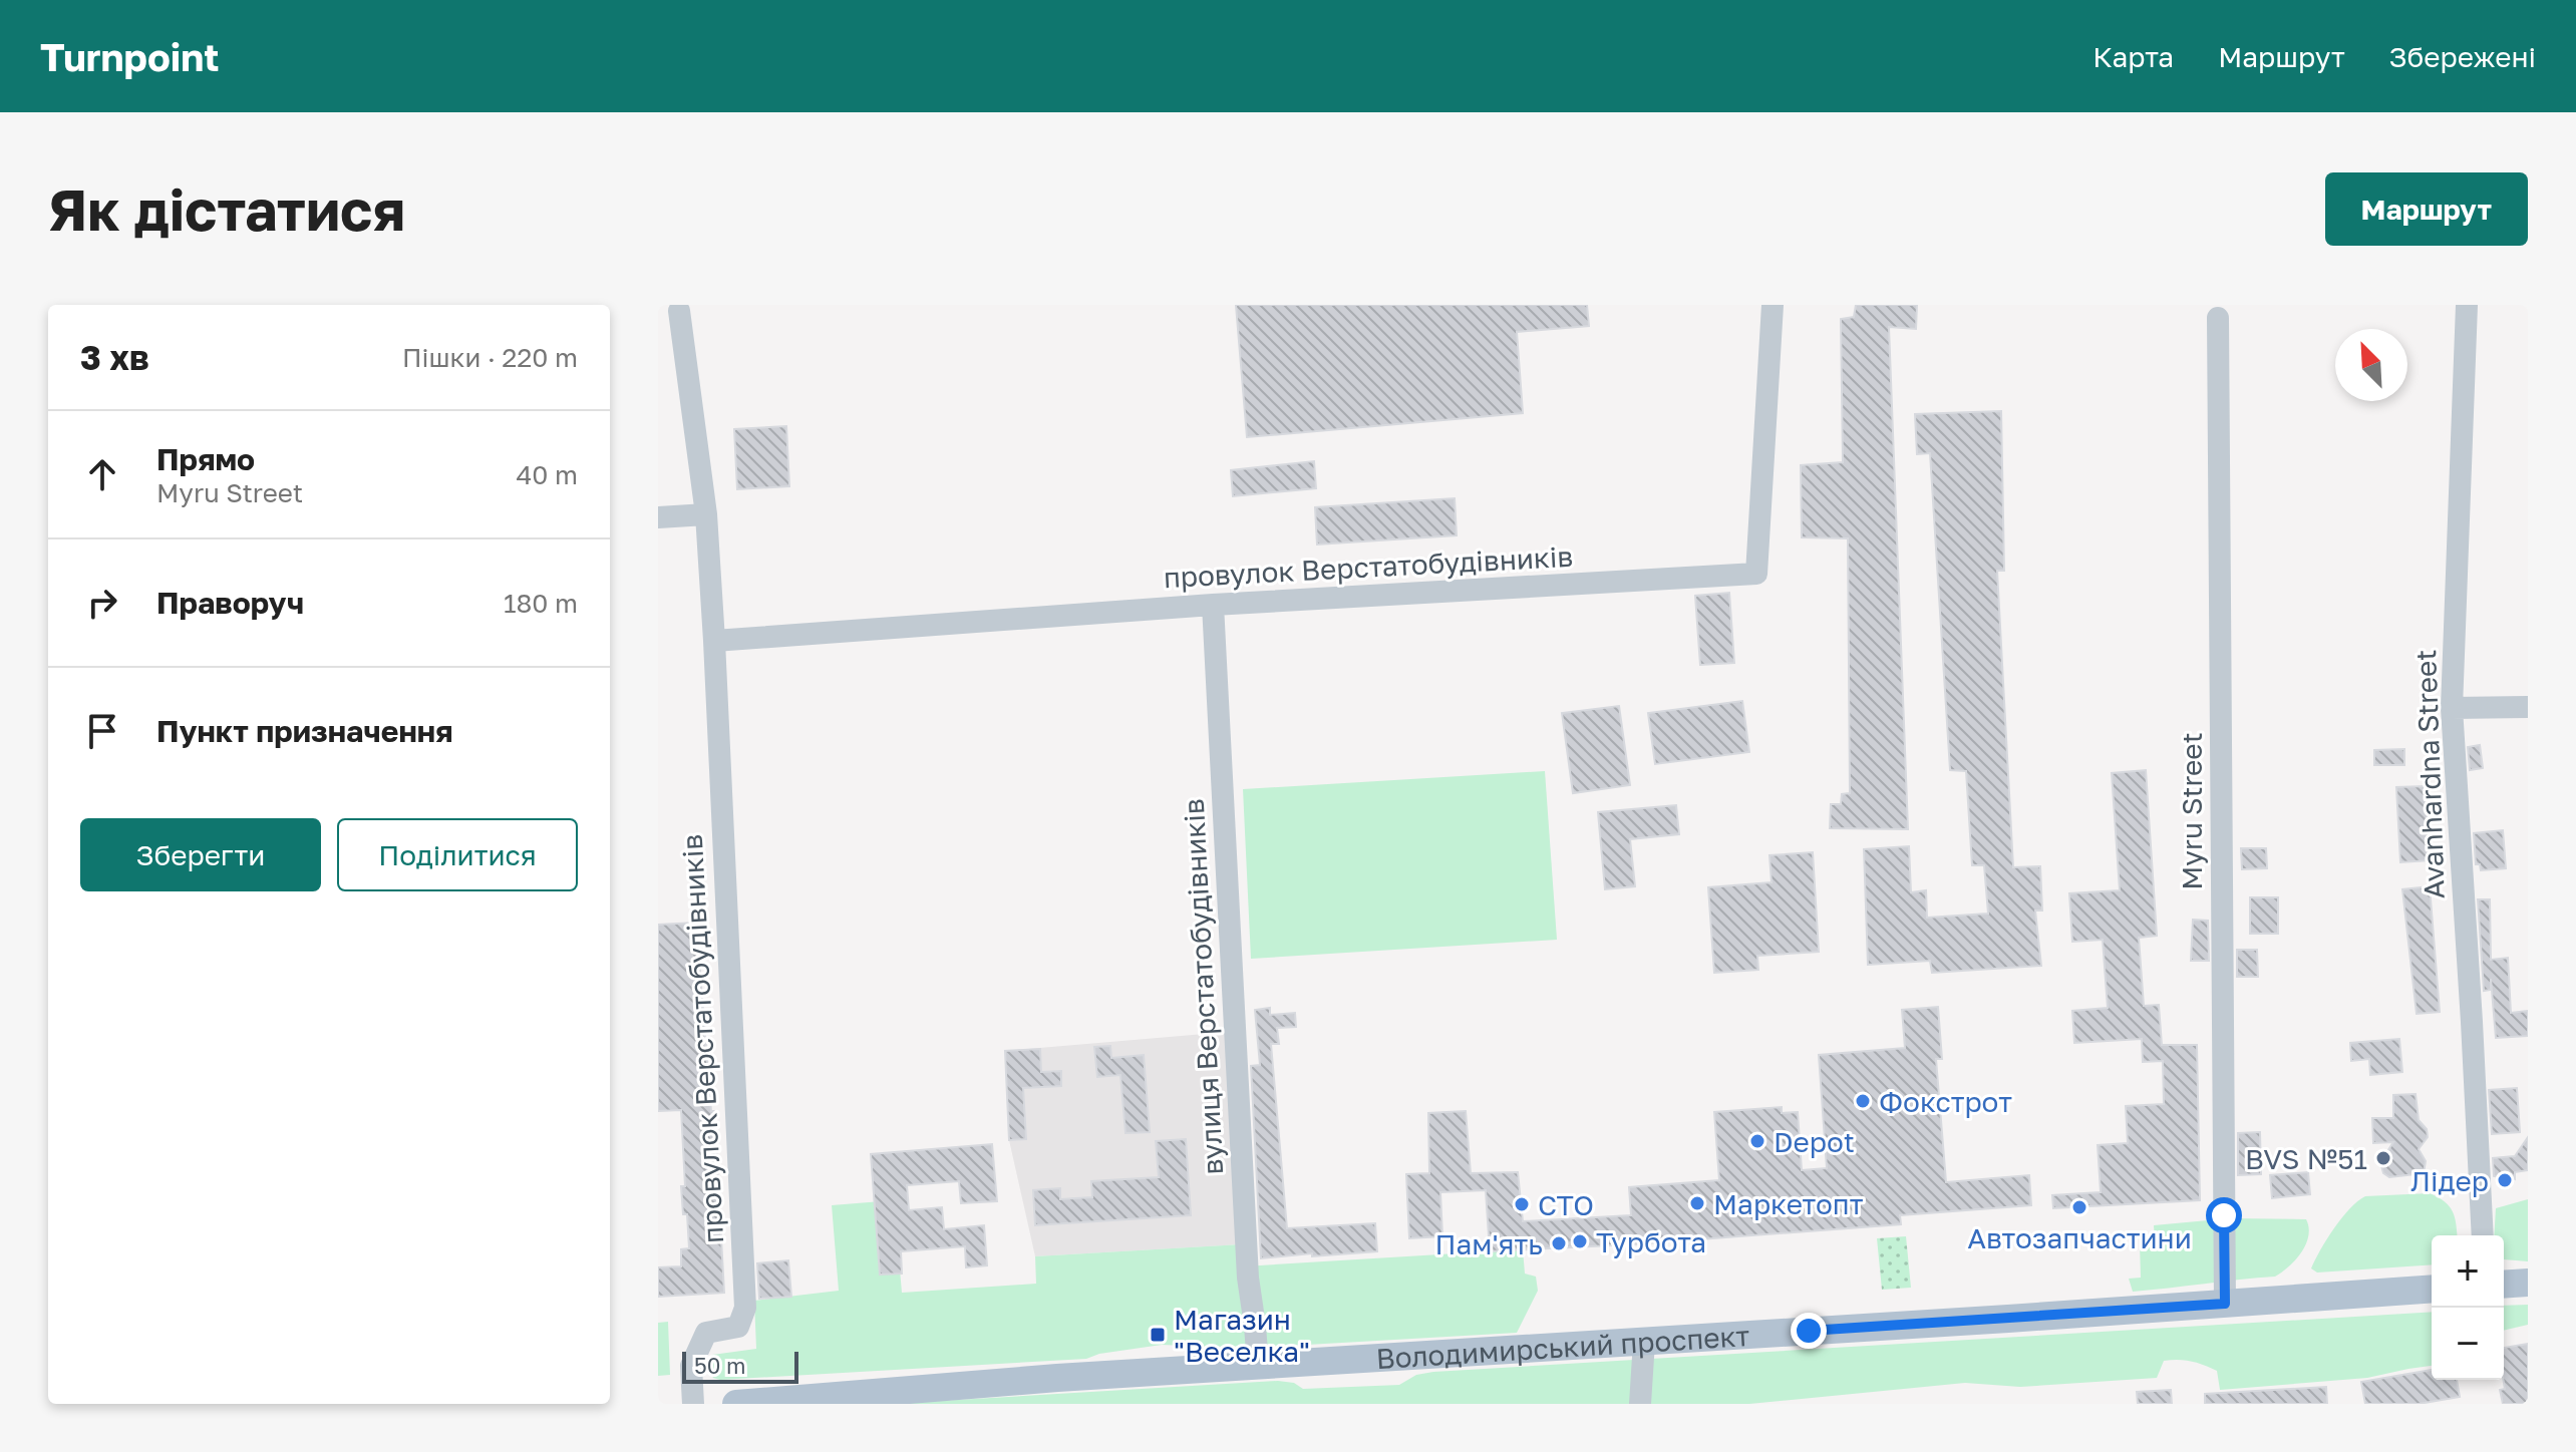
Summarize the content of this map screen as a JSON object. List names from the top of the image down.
{
  "streets": {
    "main road": ["Володимирський проспект"],
    "street": [
      "провулок Верстатобудівників",
      "Avanhardna Street",
      "Myru Street",
      "вулиця Верстатобудівників"
    ]
  },
  "crossings": [
    ["провулок Верстатобудівників", "вулиця Верстатобудівників"],
    ["Myru Street", "Володимирський проспект"],
    ["вулиця Верстатобудівників", "Володимирський проспект"]
  ],
  "places": {
    "other": [
      "Фокстрот",
      "Depot",
      "BVS №51",
      "Лідер",
      "Маркетопт",
      "СТО",
      "Автозапчастини",
      "Турбота",
      "Пам'ять"
    ],
    "transit": ["Магазин \"Веселка\""]
  },
  "scale_bar": "50 m",
  "north": "top left",
  "page": {
    "header": "Turnpoint",
    "nav": ["Карта", "Маршрут", "Збережені"],
    "buttons": [
      "Маршрут",
      ["Зберегти", "Поділитися"]
    ],
    "title": "Як дістатися",
    "heading": ["3 хв", "Пішки · 220 m"],
    "list": [
      ["Прямо", "Myru Street", "40 m"],
      ["Праворуч", "180 m"],
      "Пункт призначення"
    ],
    "map_buttons": ["+", "−"],
    "scale": "50 m"
  }
}
